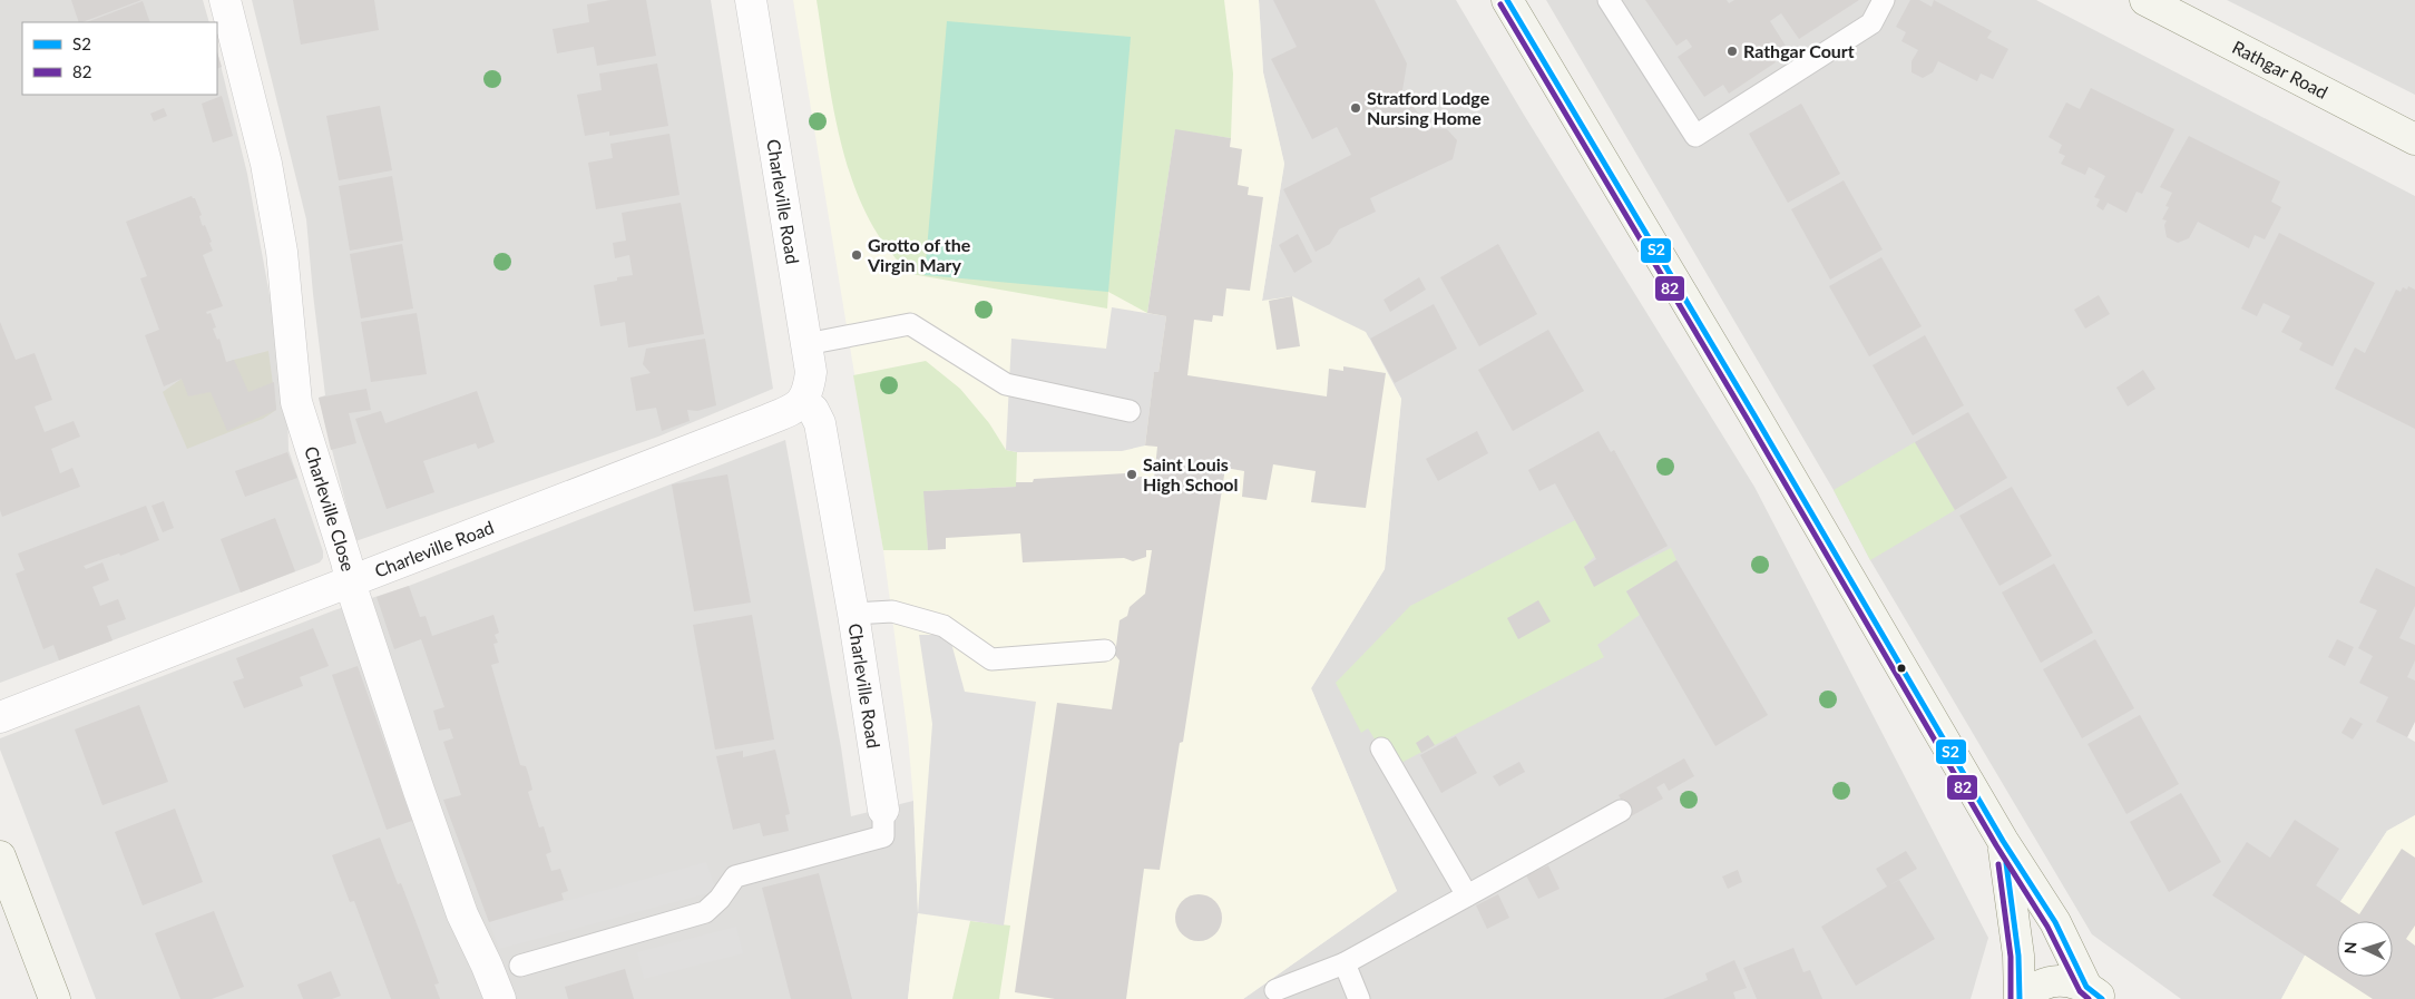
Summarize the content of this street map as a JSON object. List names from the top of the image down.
{
  "streets": {
    "street": ["Rathgar Road", "Charleville Road", "Charleville Close"]
  },
  "crossings": [
    ["Charleville Road", "Charleville Close"]
  ],
  "places": [
    "Rathgar Court",
    "Stratford Lodge Nursing Home",
    "Grotto of the Virgin Mary",
    "Saint Louis High School"
  ],
  "lines": ["transit line S2", "transit line 82"],
  "legend": ["S2", "82"],
  "north": "left"
}
